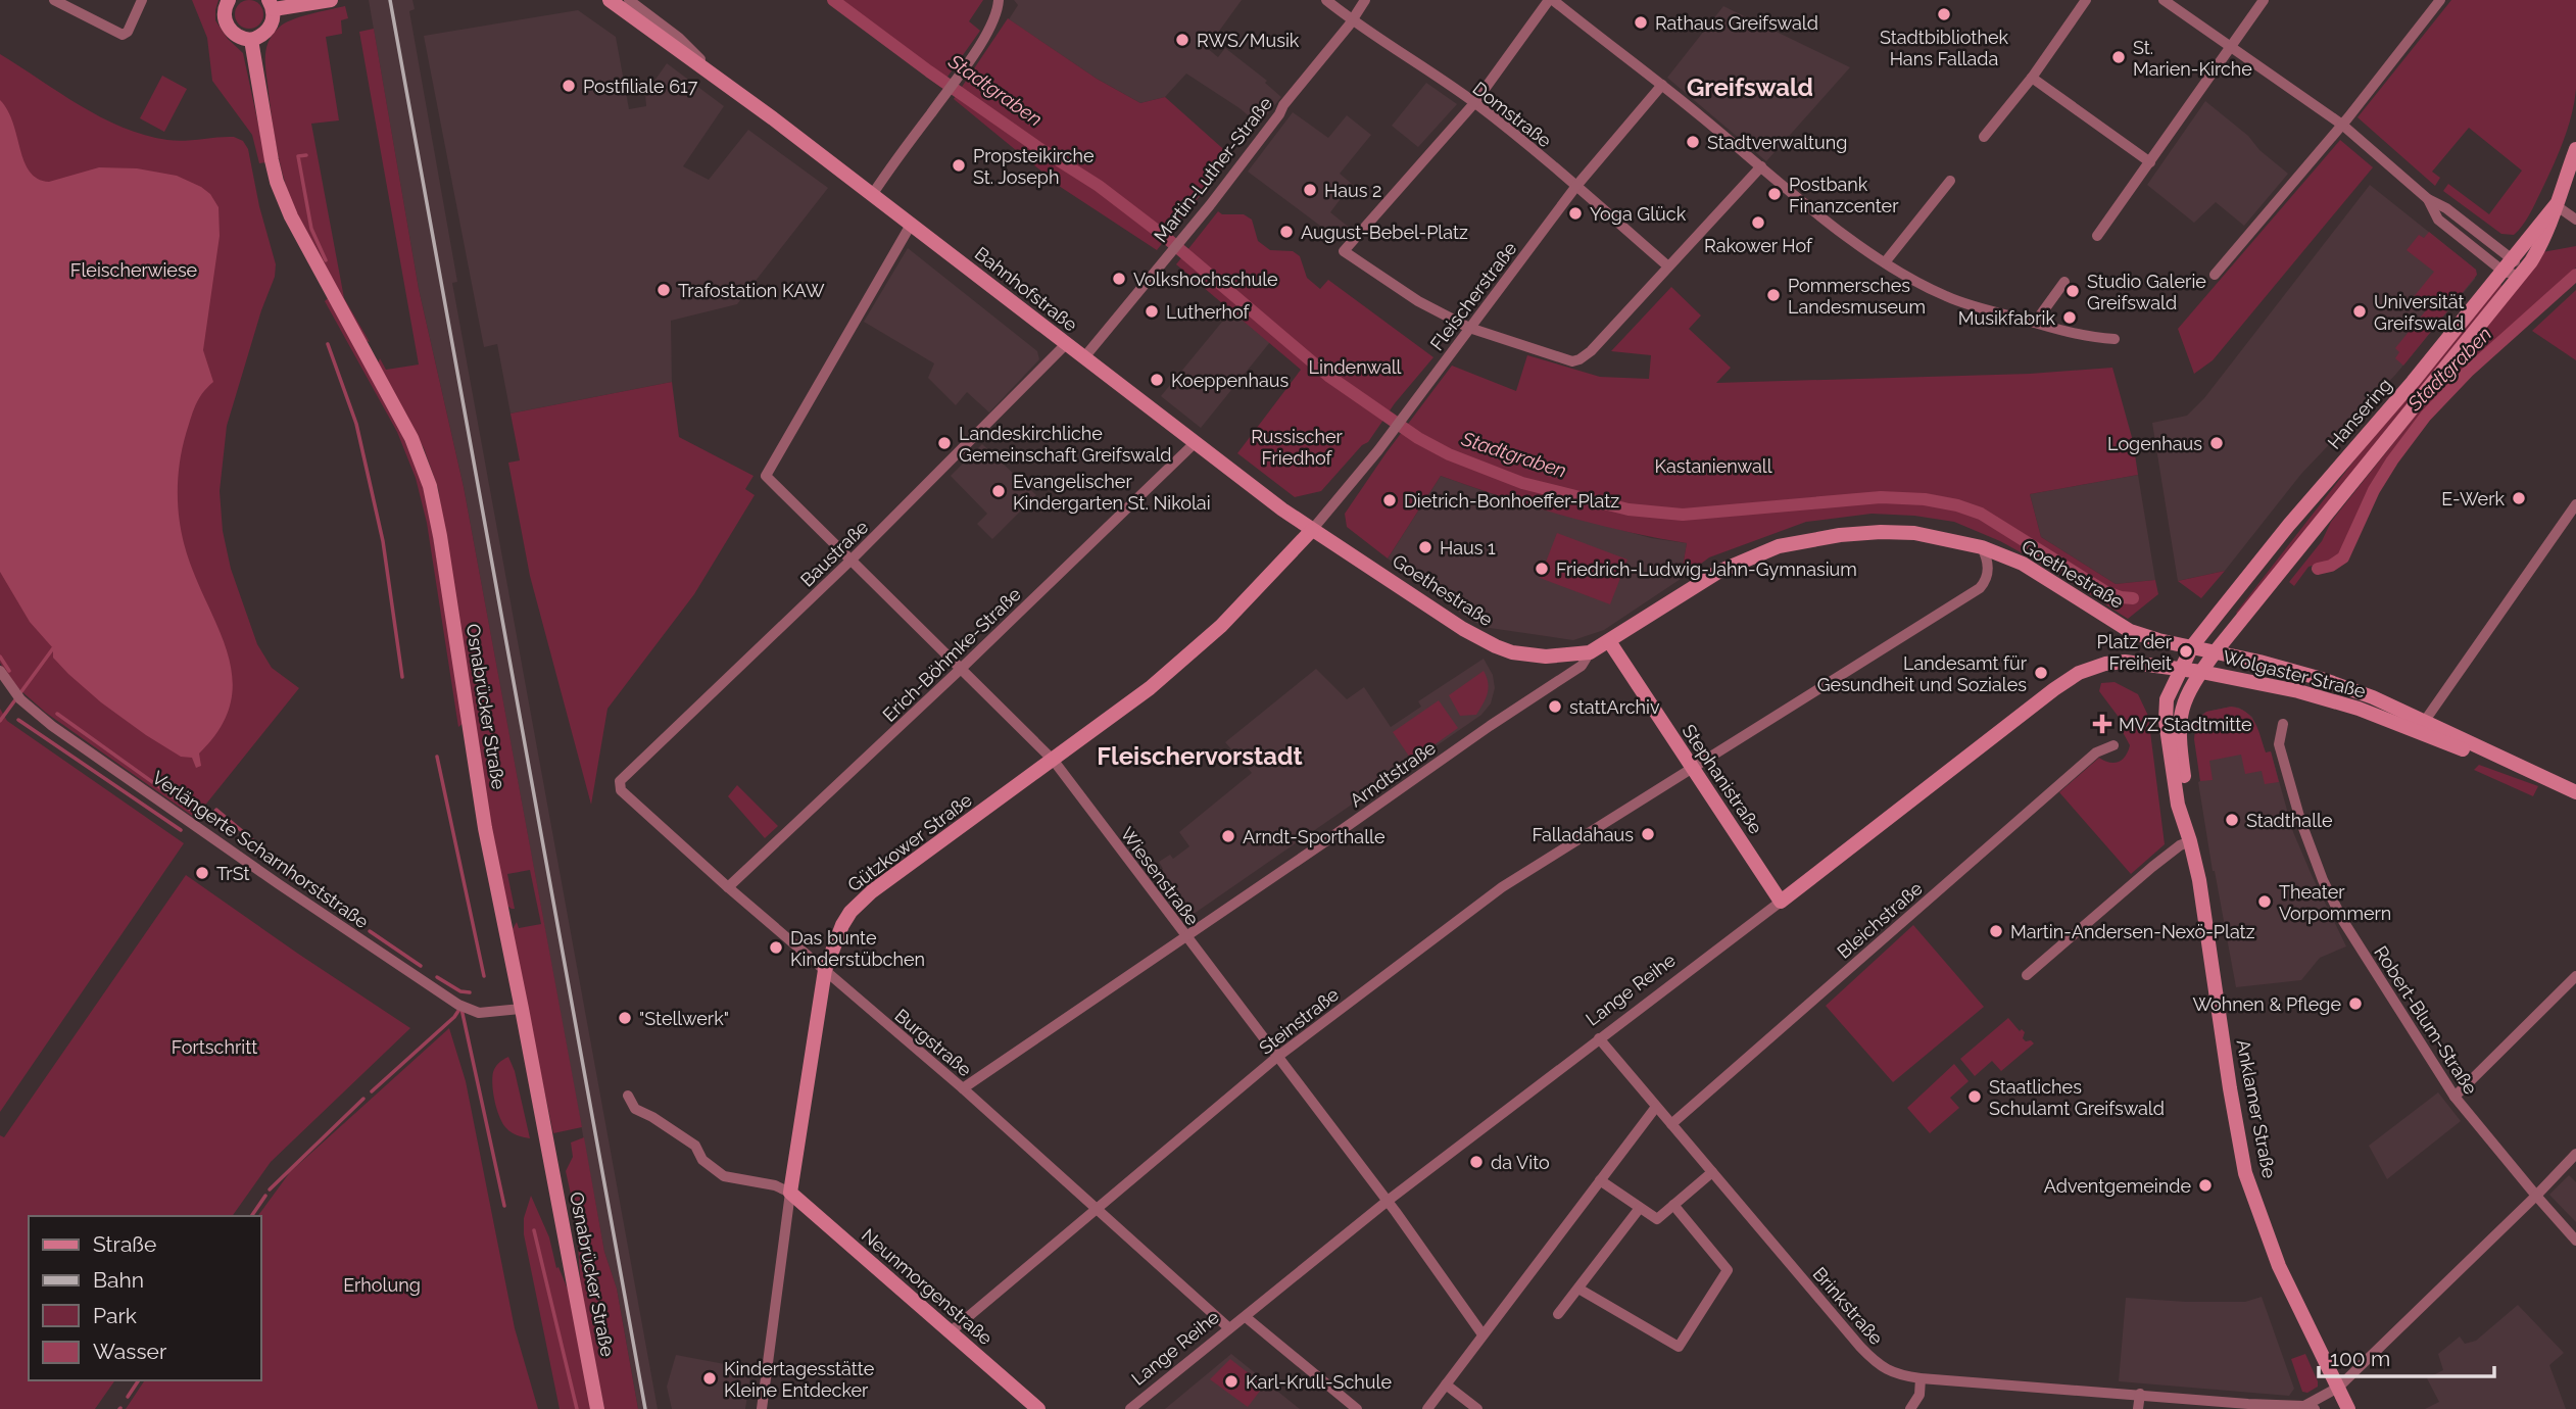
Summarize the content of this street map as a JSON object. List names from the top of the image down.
{
  "streets": {
    "main road": [
      "Bahnhofstraße",
      "Hansering",
      "Goethestraße",
      "Wolgaster Straße",
      "Osnabrücker Straße",
      "Stephanistraße",
      "Gützkower Straße",
      "Lange Reihe",
      "Anklamer Straße",
      "Neunmorgenstraße"
    ],
    "street": [
      "Domstraße",
      "Martin-Luther-Straße",
      "Fleischerstraße",
      "Baustraße",
      "Erich-Böhmke-Straße",
      "Arndtstraße",
      "Verlängerte Scharnhorststraße",
      "Wiesenstraße",
      "Bleichstraße",
      "Robert-Blum-Straße",
      "Steinstraße",
      "Burgstraße",
      "Brinkstraße"
    ]
  },
  "crossings": [
    ["Domstraße", "Martin-Luther-Straße"],
    ["Domstraße", "Fleischerstraße"],
    ["Martin-Luther-Straße", "Bahnhofstraße"],
    ["Bahnhofstraße", "Fleischerstraße"],
    ["Bahnhofstraße", "Baustraße"],
    ["Bahnhofstraße", "Goethestraße"],
    ["Bahnhofstraße", "Erich-Böhmke-Straße"],
    ["Bahnhofstraße", "Gützkower Straße"],
    ["Bahnhofstraße", "Wiesenstraße"],
    ["Fleischerstraße", "Goethestraße"],
    ["Fleischerstraße", "Gützkower Straße"],
    ["Hansering", "Goethestraße"],
    ["Hansering", "Wolgaster Straße"],
    ["Hansering", "Lange Reihe"],
    ["Hansering", "Anklamer Straße"],
    ["Baustraße", "Wiesenstraße"],
    ["Baustraße", "Burgstraße"],
    ["Goethestraße", "Wolgaster Straße"],
    ["Goethestraße", "Arndtstraße"],
    ["Goethestraße", "Stephanistraße"],
    ["Goethestraße", "Gützkower Straße"],
    ["Goethestraße", "Steinstraße"],
    ["Erich-Böhmke-Straße", "Wiesenstraße"],
    ["Erich-Böhmke-Straße", "Burgstraße"],
    ["Wolgaster Straße", "Lange Reihe"],
    ["Wolgaster Straße", "Anklamer Straße"],
    ["Osnabrücker Straße", "Verlängerte Scharnhorststraße"],
    ["Arndtstraße", "Wiesenstraße"],
    ["Arndtstraße", "Burgstraße"],
    ["Stephanistraße", "Lange Reihe"],
    ["Stephanistraße", "Steinstraße"],
    ["Gützkower Straße", "Wiesenstraße"],
    ["Gützkower Straße", "Burgstraße"],
    ["Gützkower Straße", "Neunmorgenstraße"],
    ["Wiesenstraße", "Lange Reihe"],
    ["Wiesenstraße", "Steinstraße"],
    ["Bleichstraße", "Brinkstraße"],
    ["Lange Reihe", "Burgstraße"],
    ["Lange Reihe", "Anklamer Straße"],
    ["Lange Reihe", "Brinkstraße"],
    ["Robert-Blum-Straße", "Brinkstraße"],
    ["Steinstraße", "Burgstraße"],
    ["Steinstraße", "Neunmorgenstraße"],
    ["Anklamer Straße", "Brinkstraße"]
  ],
  "districts": ["Greifswald", "Fleischervorstadt"],
  "water": ["Stadtgraben"],
  "parks": [
    "Fleischerwiese",
    "Lindenwall",
    "Russischer Friedhof",
    "Kastanienwall",
    "Fortschritt",
    "Erholung"
  ],
  "places": {
    "other": [
      "Stadtbibliothek Hans Fallada",
      "Rathaus Greifswald",
      "RWS/Musik",
      "St. Marien-Kirche",
      "Postfiliale 617",
      "Stadtverwaltung",
      "Propsteikirche St. Joseph",
      "Haus 2",
      "Postbank Finanzcenter",
      "Yoga Glück",
      "Rakower Hof",
      "August-Bebel-Platz",
      "Volkshochschule",
      "Trafostation KAW",
      "Studio Galerie Greifswald",
      "Pommersches Landesmuseum",
      "Lutherhof",
      "Universität Greifswald",
      "Musikfabrik",
      "Koeppenhaus",
      "Landeskirchliche Gemeinschaft Greifswald",
      "Logenhaus",
      "Evangelischer Kindergarten St. Nikolai",
      "E-Werk",
      "Dietrich-Bonhoeffer-Platz",
      "Haus 1",
      "Friedrich-Ludwig-Jahn-Gymnasium",
      "Platz der Freiheit",
      "Landesamt für Gesundheit und Soziales",
      "stattArchiv",
      "Stadthalle",
      "Falladahaus",
      "Arndt-Sporthalle",
      "TrSt",
      "Theater Vorpommern",
      "Martin-Andersen-Nexö-Platz",
      "Das bunte Kinderstübchen",
      "Wohnen & Pflege",
      "\"Stellwerk\"",
      "Staatliches Schulamt Greifswald",
      "da Vito",
      "Adventgemeinde",
      "Kindertagesstätte Kleine Entdecker",
      "Karl-Krull-Schule"
    ],
    "health": ["MVZ Stadtmitte"]
  },
  "legend": [
    "Straße",
    "Bahn",
    "Park",
    "Wasser"
  ],
  "scale_bar": "100 m"
}
